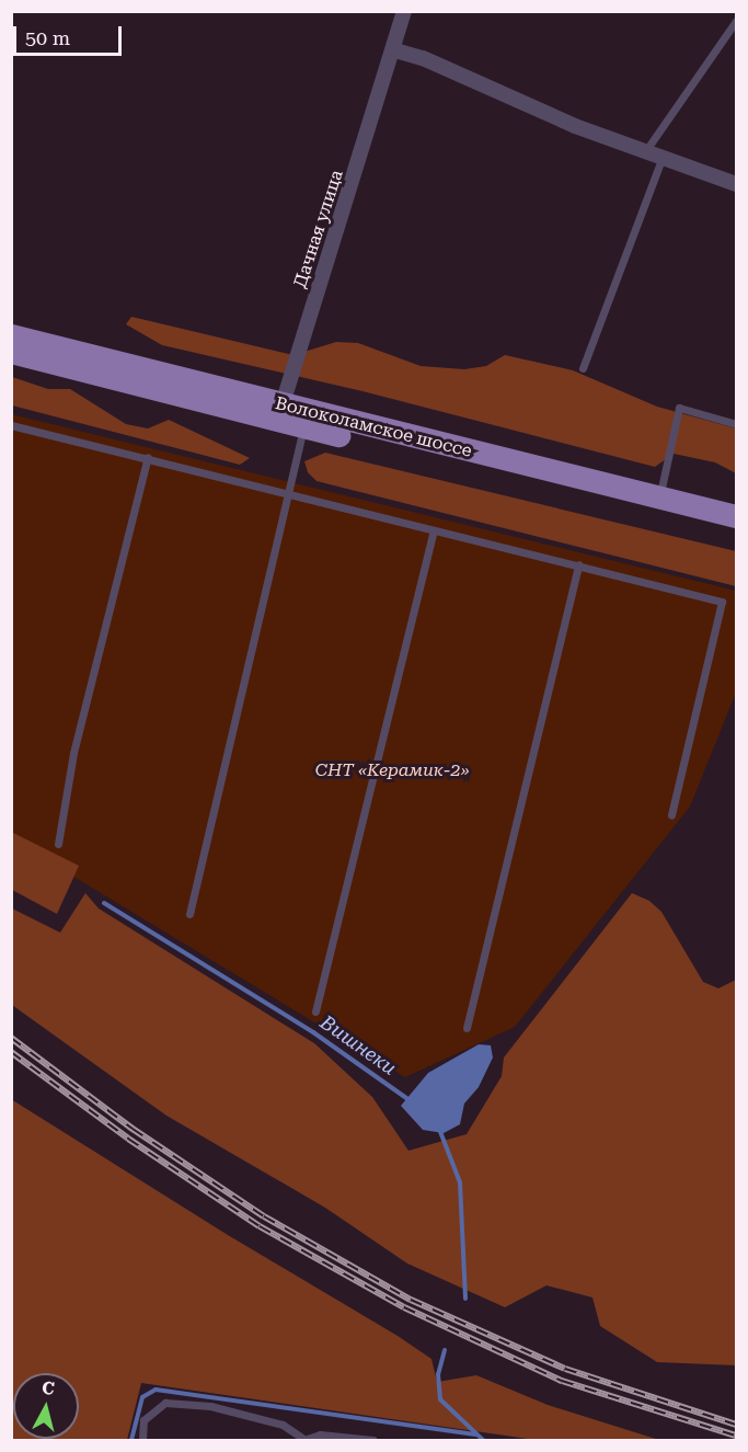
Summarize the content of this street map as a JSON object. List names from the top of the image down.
{
  "streets": {
    "main road": ["Волоколамское шоссе"],
    "street": ["Дачная улица"]
  },
  "crossings": [
    ["Дачная улица", "Волоколамское шоссе"]
  ],
  "water": ["Вишнеки"],
  "parks": ["СНТ «Керамик-2»"],
  "scale_bar": "50 m",
  "north": "top"
}
